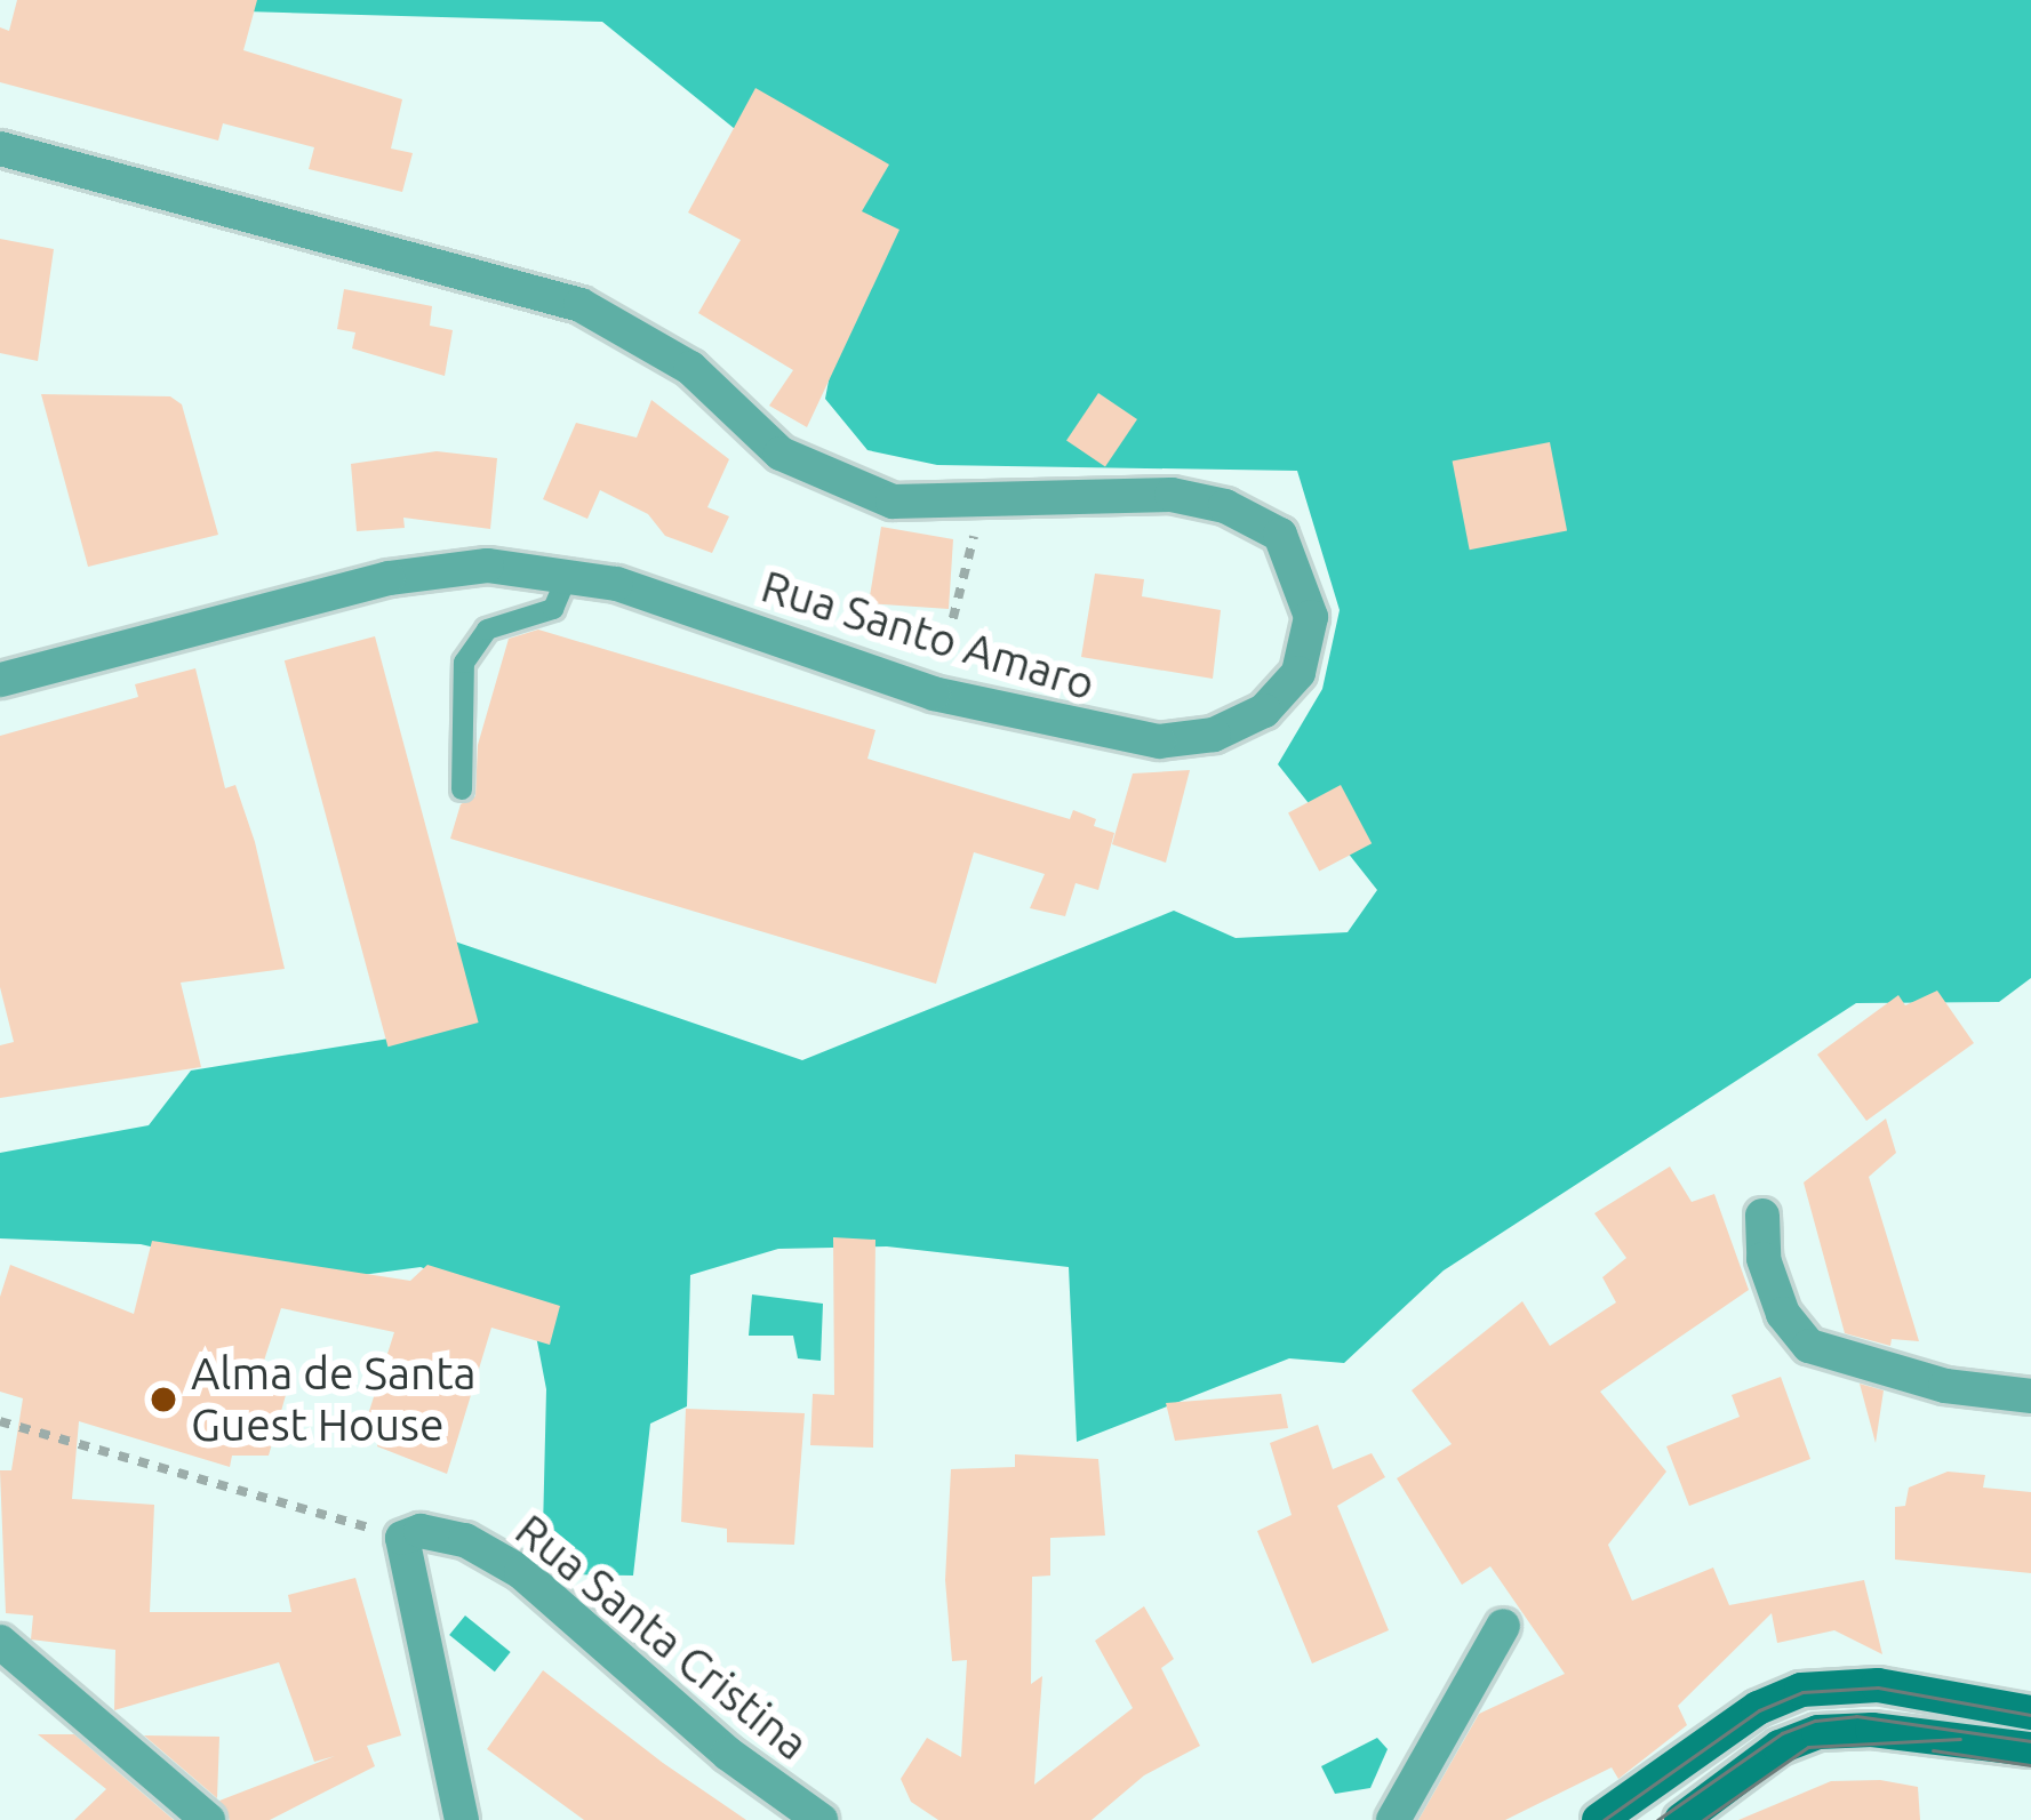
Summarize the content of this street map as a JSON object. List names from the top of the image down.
{
  "streets": {
    "street": ["Rua Santo Amaro", "Rua Santa Cristina"]
  },
  "places": ["Alma de Santa Guest House"]
}
